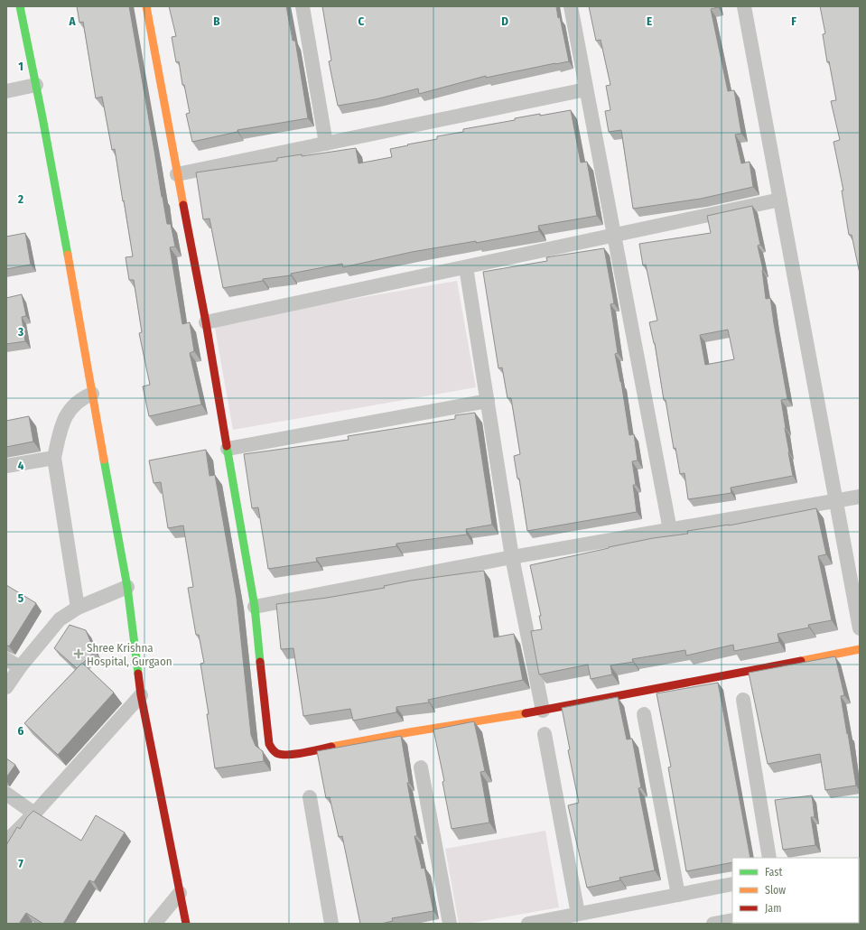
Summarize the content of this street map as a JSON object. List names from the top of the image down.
{
  "places": {
    "health": ["Shree Krishna Hospital, Gurgaon"]
  },
  "legend": ["Fast", "Slow", "Jam"],
  "grid": {
    "columns": [
      "A",
      "B",
      "C",
      "D",
      "E",
      "F"
    ],
    "rows": [
      "1",
      "2",
      "3",
      "4",
      "5",
      "6",
      "7"
    ]
  }
}
